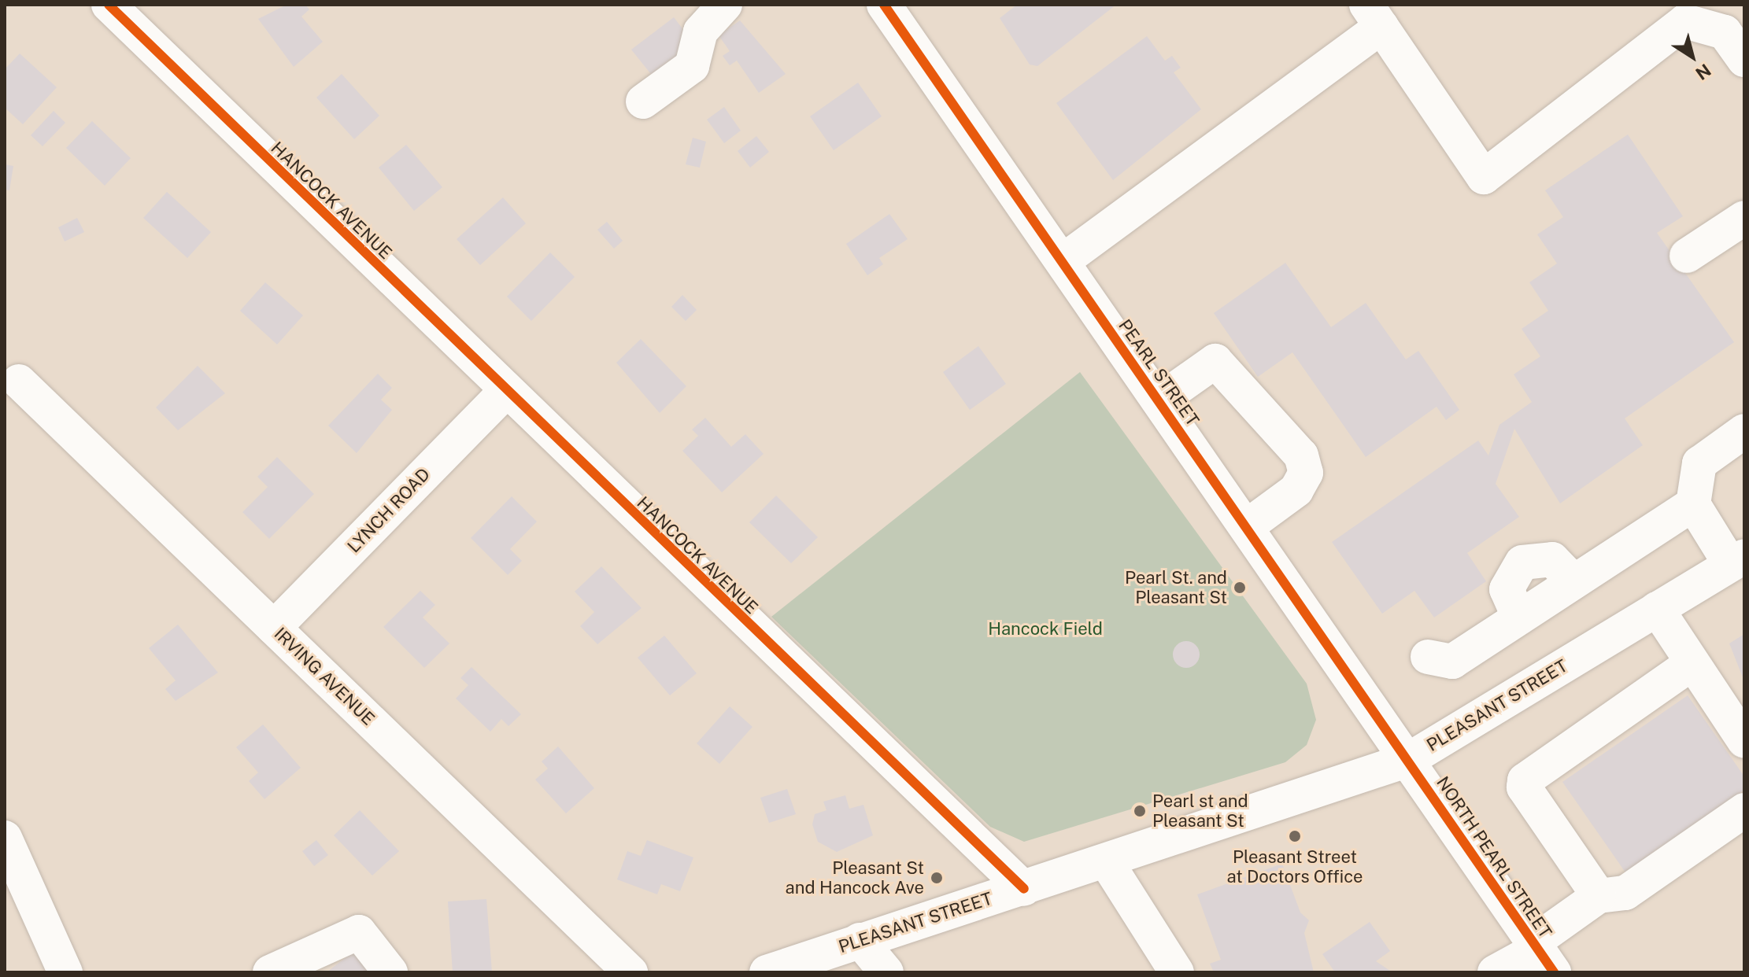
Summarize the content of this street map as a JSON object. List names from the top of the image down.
{
  "streets": {
    "main road": [
      "HANCOCK AVENUE",
      "PEARL STREET",
      "LYNCH ROAD",
      "IRVING AVENUE",
      "PLEASANT STREET",
      "NORTH PEARL STREET"
    ]
  },
  "crossings": [
    ["HANCOCK AVENUE", "LYNCH ROAD"],
    ["HANCOCK AVENUE", "PLEASANT STREET"],
    ["PEARL STREET", "PLEASANT STREET"],
    ["PEARL STREET", "NORTH PEARL STREET"],
    ["LYNCH ROAD", "IRVING AVENUE"],
    ["PLEASANT STREET", "NORTH PEARL STREET"]
  ],
  "parks": ["Hancock Field"],
  "places": [
    "Pearl St. and Pleasant St",
    "Pearl st and Pleasant St",
    "Pleasant Street at Doctors Office",
    "Pleasant St and Hancock Ave"
  ],
  "north": "bottom right"
}
